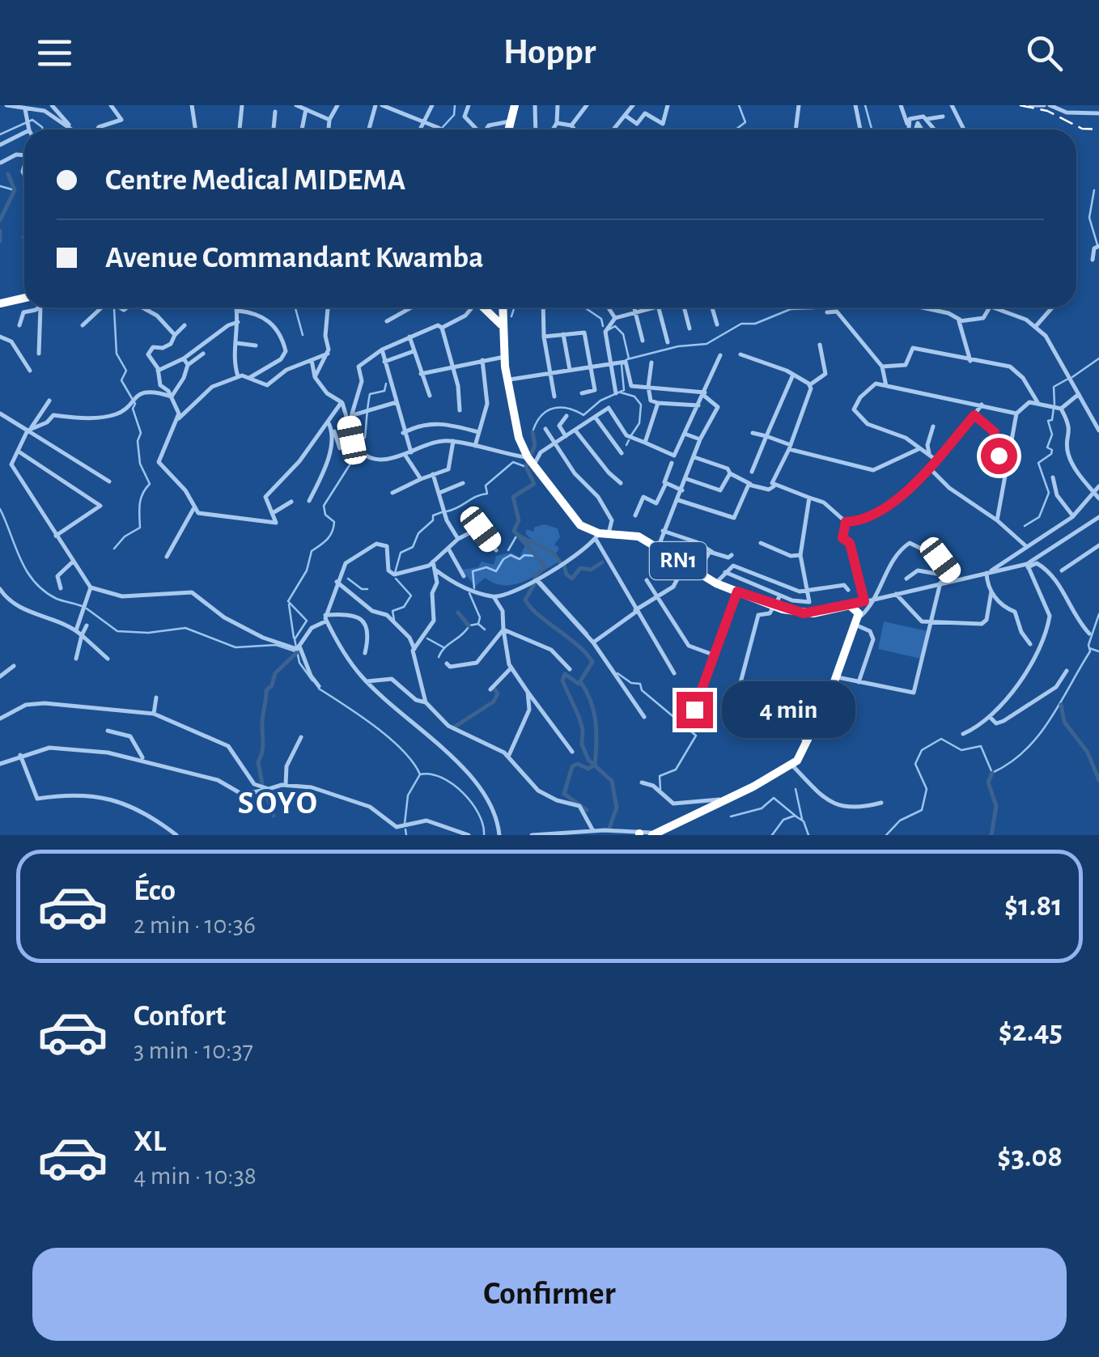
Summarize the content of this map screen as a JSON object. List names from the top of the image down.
{
  "streets": {
    "highway": ["RN1"]
  },
  "districts": ["SOYO"],
  "page": {
    "header": "Hoppr",
    "banner": ["Centre Medical MIDEMA", "Avenue Commandant Kwamba"],
    "bubble": "4 min",
    "list": [
      {
        "name": "Éco",
        "note": "2 min · 10:36",
        "value": "$1.81"
      },
      {
        "name": "Confort",
        "note": "3 min · 10:37",
        "value": "$2.45"
      },
      {
        "name": "XL",
        "note": "4 min · 10:38",
        "value": "$3.08"
      }
    ],
    "buttons": "Confirmer"
  }
}
